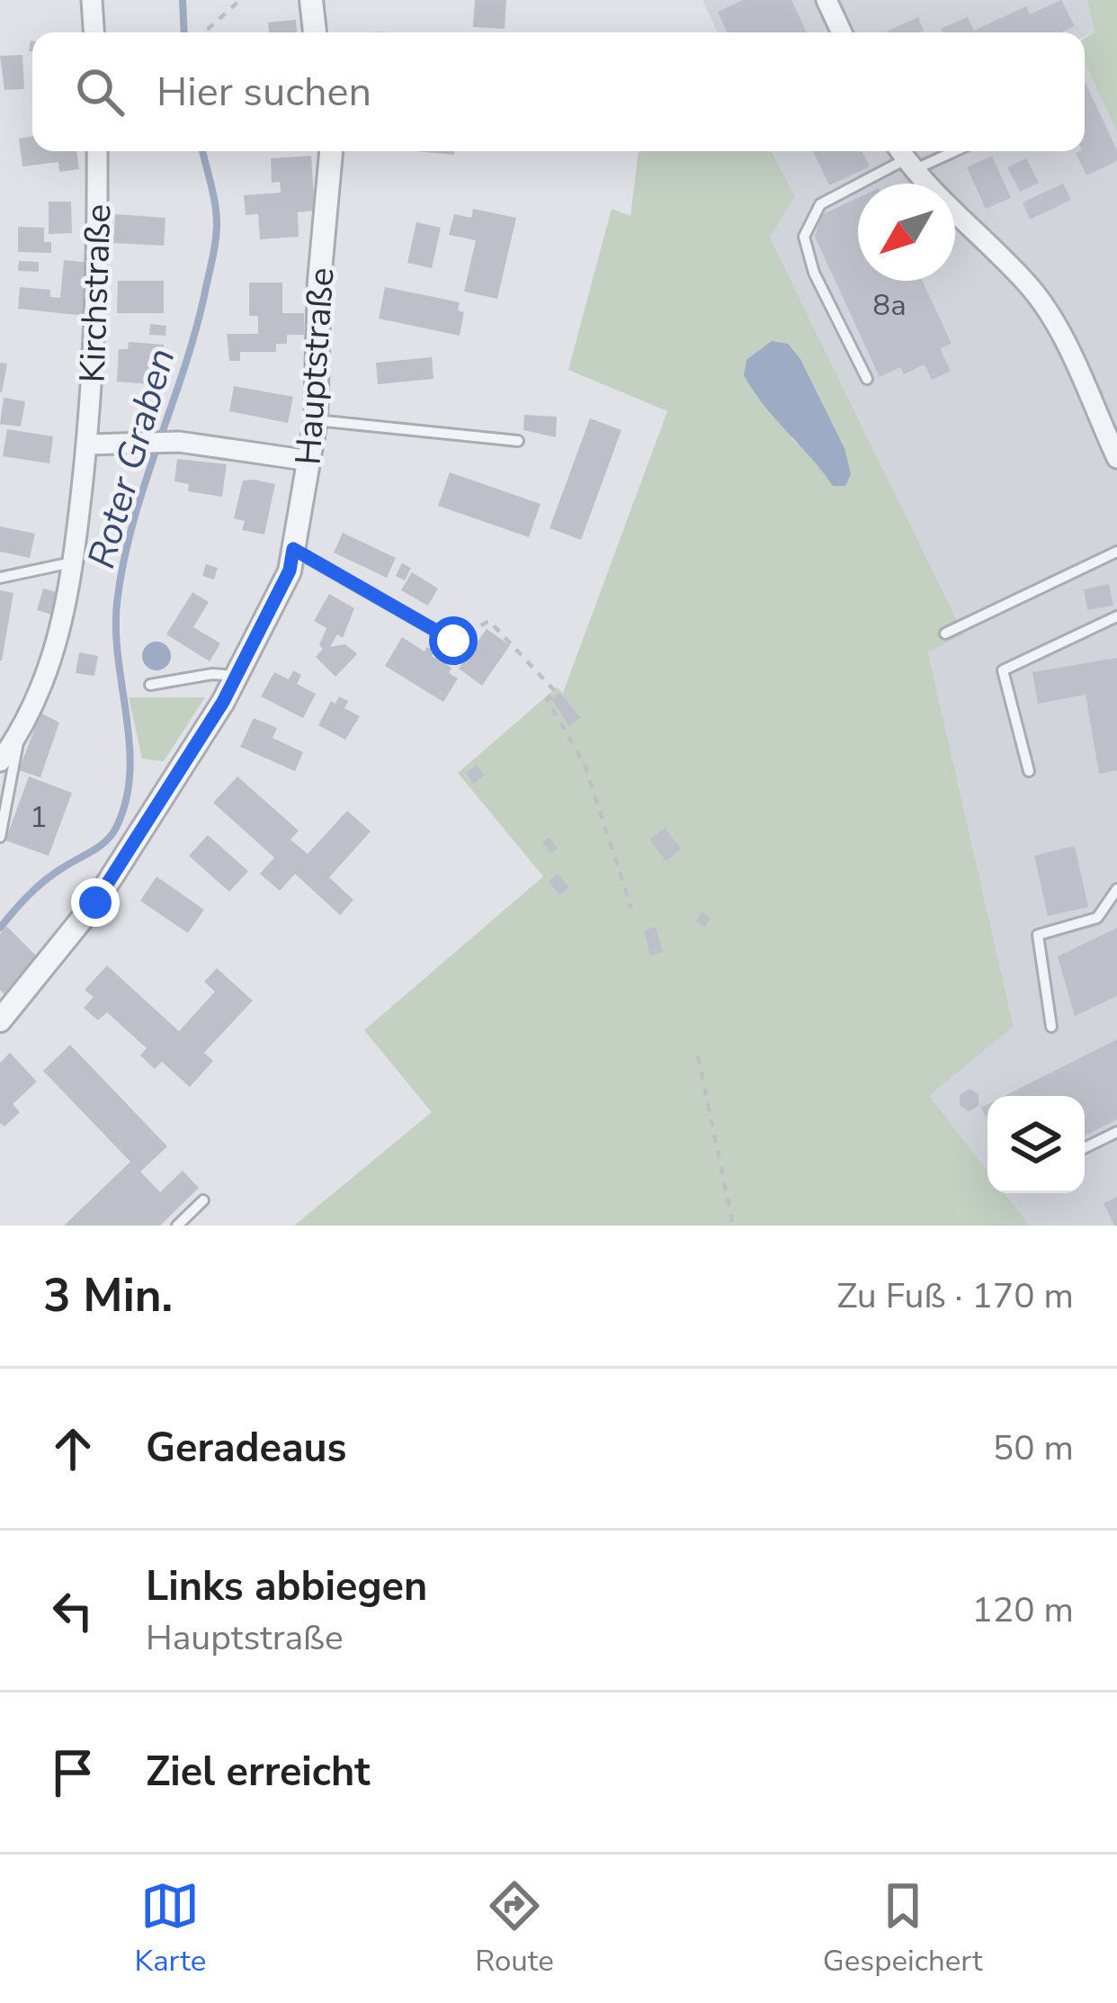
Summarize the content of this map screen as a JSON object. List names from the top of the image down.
{
  "streets": {
    "street": ["Kirchstraße", "Hauptstraße"]
  },
  "water": ["Roter Graben"],
  "house_numbers": ["8a", "1"],
  "north": "bottom left",
  "page": {
    "search": "Hier suchen",
    "heading": ["3 Min.", "Zu Fuß · 170 m"],
    "list": [
      ["Geradeaus", "50 m"],
      ["Links abbiegen", "Hauptstraße", "120 m"],
      "Ziel erreicht"
    ],
    "nav": ["Karte", "Route", "Gespeichert"]
  }
}
